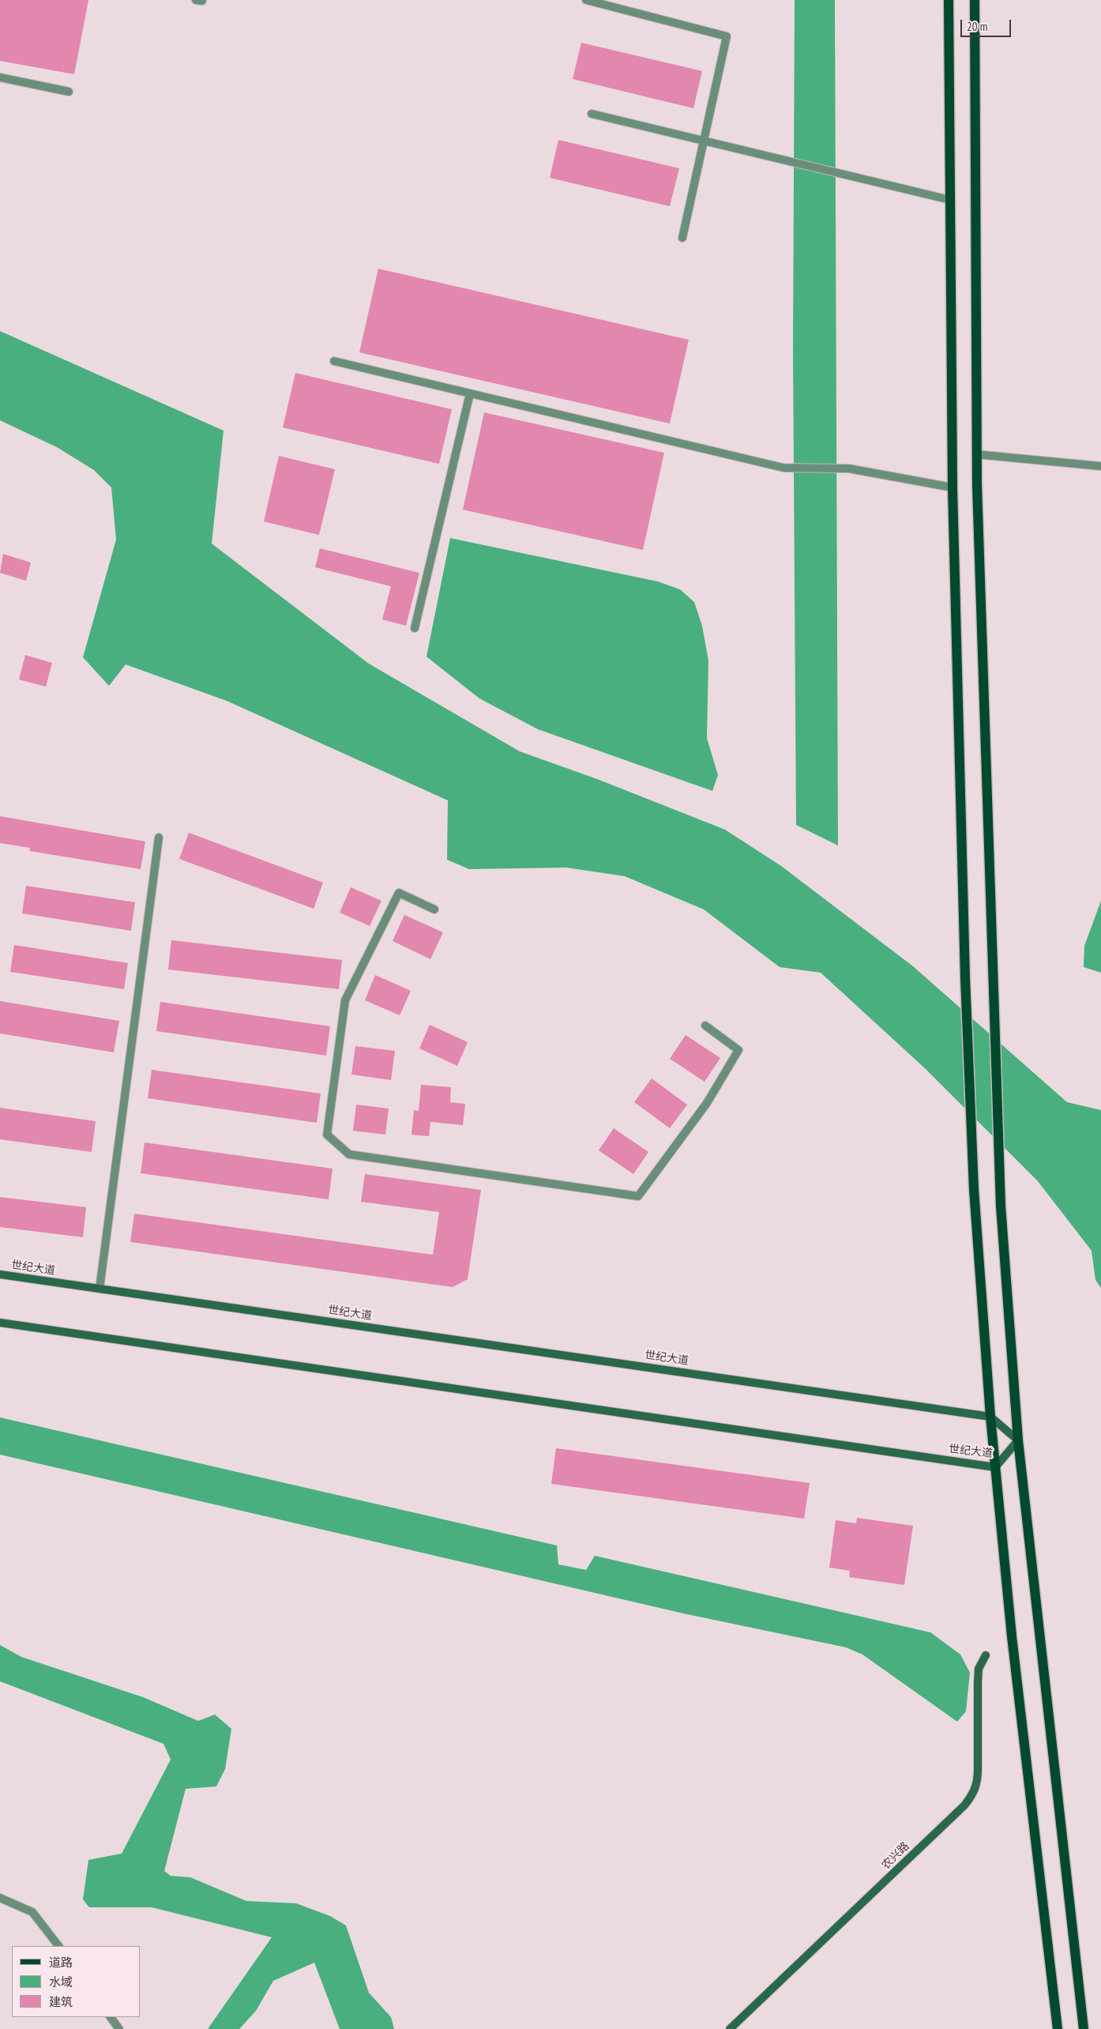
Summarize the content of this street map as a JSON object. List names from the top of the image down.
{
  "streets": {
    "main road": ["世纪大道", "农兴路"]
  },
  "legend": ["道路", "水域", "建筑"],
  "scale_bar": "20 m"
}
